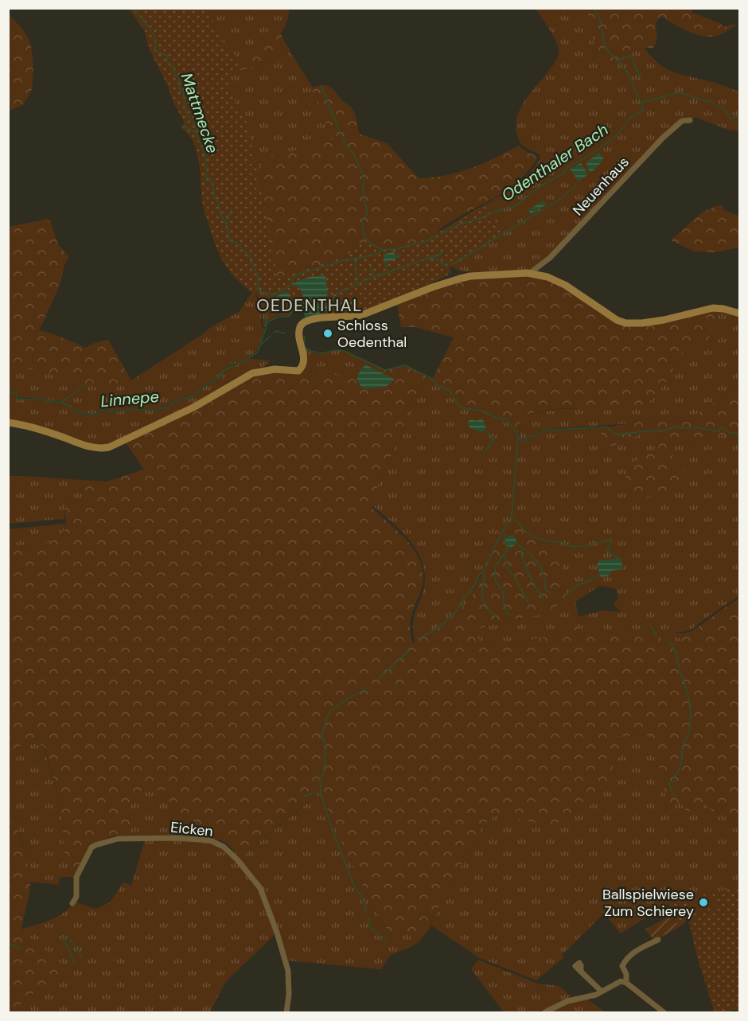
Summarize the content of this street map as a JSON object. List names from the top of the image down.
{
  "streets": {
    "street": ["Neuenhaus", "Eicken"]
  },
  "districts": ["OEDENTHAL"],
  "water": ["Mattmecke", "Odenthaler Bach", "Linnepe"],
  "places": ["Schloss Oedenthal", "Ballspielwiese Zum Schierey"]
}
